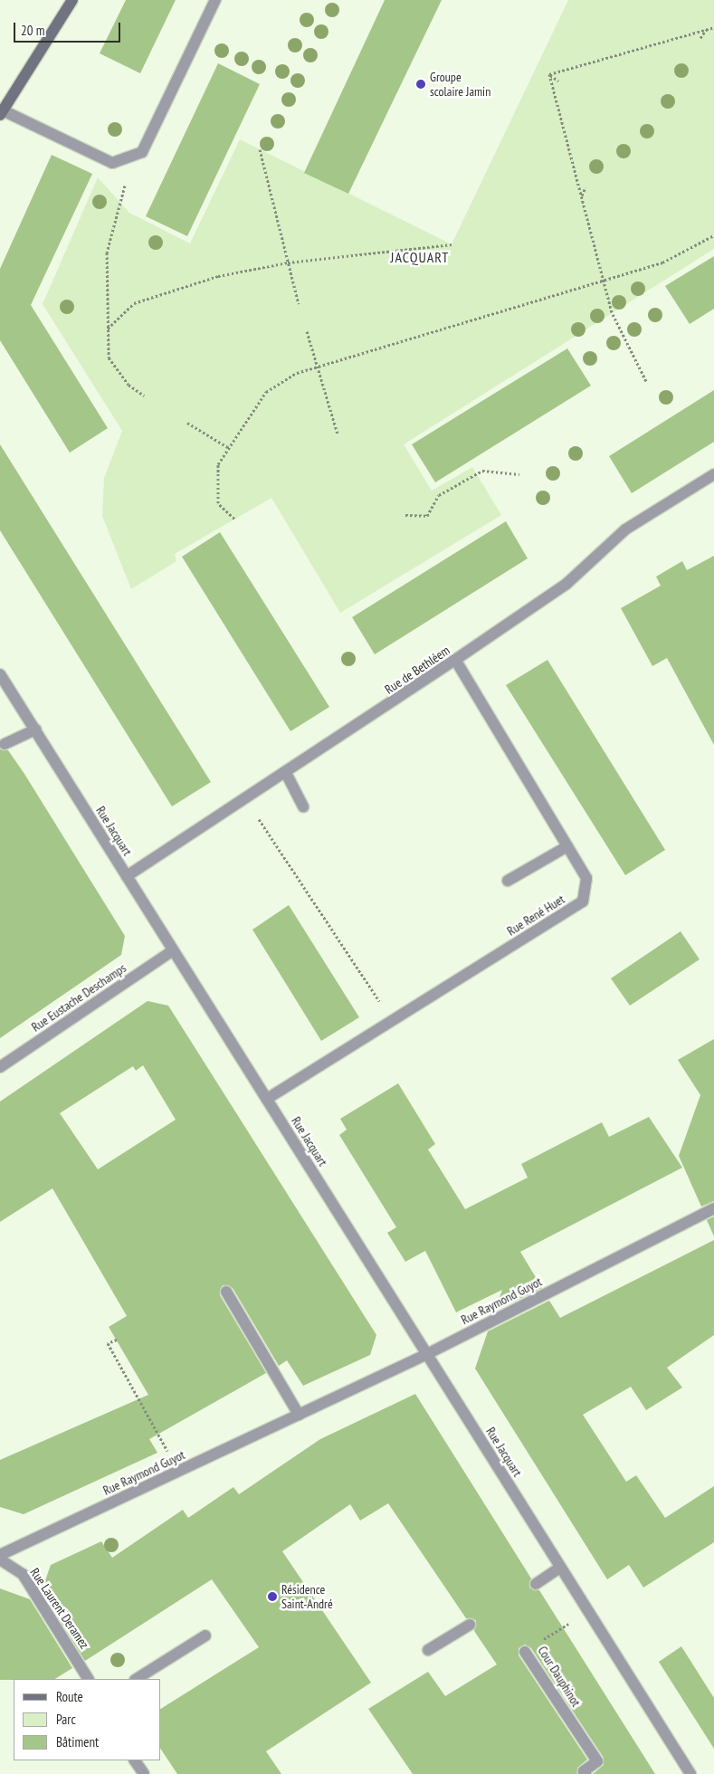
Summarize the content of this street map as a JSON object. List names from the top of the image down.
{
  "streets": {
    "street": [
      "Rue de Bethléem",
      "Rue Jacquart",
      "Rue René Huet",
      "Rue Eustache Deschamps",
      "Rue Raymond Guyot",
      "Rue Laurent Deramez",
      "Cour Dauphinot"
    ]
  },
  "crossings": [
    ["Rue de Bethléem", "Rue Jacquart"],
    ["Rue de Bethléem", "Rue René Huet"],
    ["Rue Jacquart", "Rue René Huet"],
    ["Rue Jacquart", "Rue Eustache Deschamps"],
    ["Rue Jacquart", "Rue Raymond Guyot"],
    ["Rue Jacquart", "Cour Dauphinot"]
  ],
  "districts": ["JACQUART"],
  "places": ["Groupe scolaire Jamin", "Résidence Saint-André"],
  "legend": ["Route", "Parc", "Bâtiment"],
  "scale_bar": "20 m"
}
